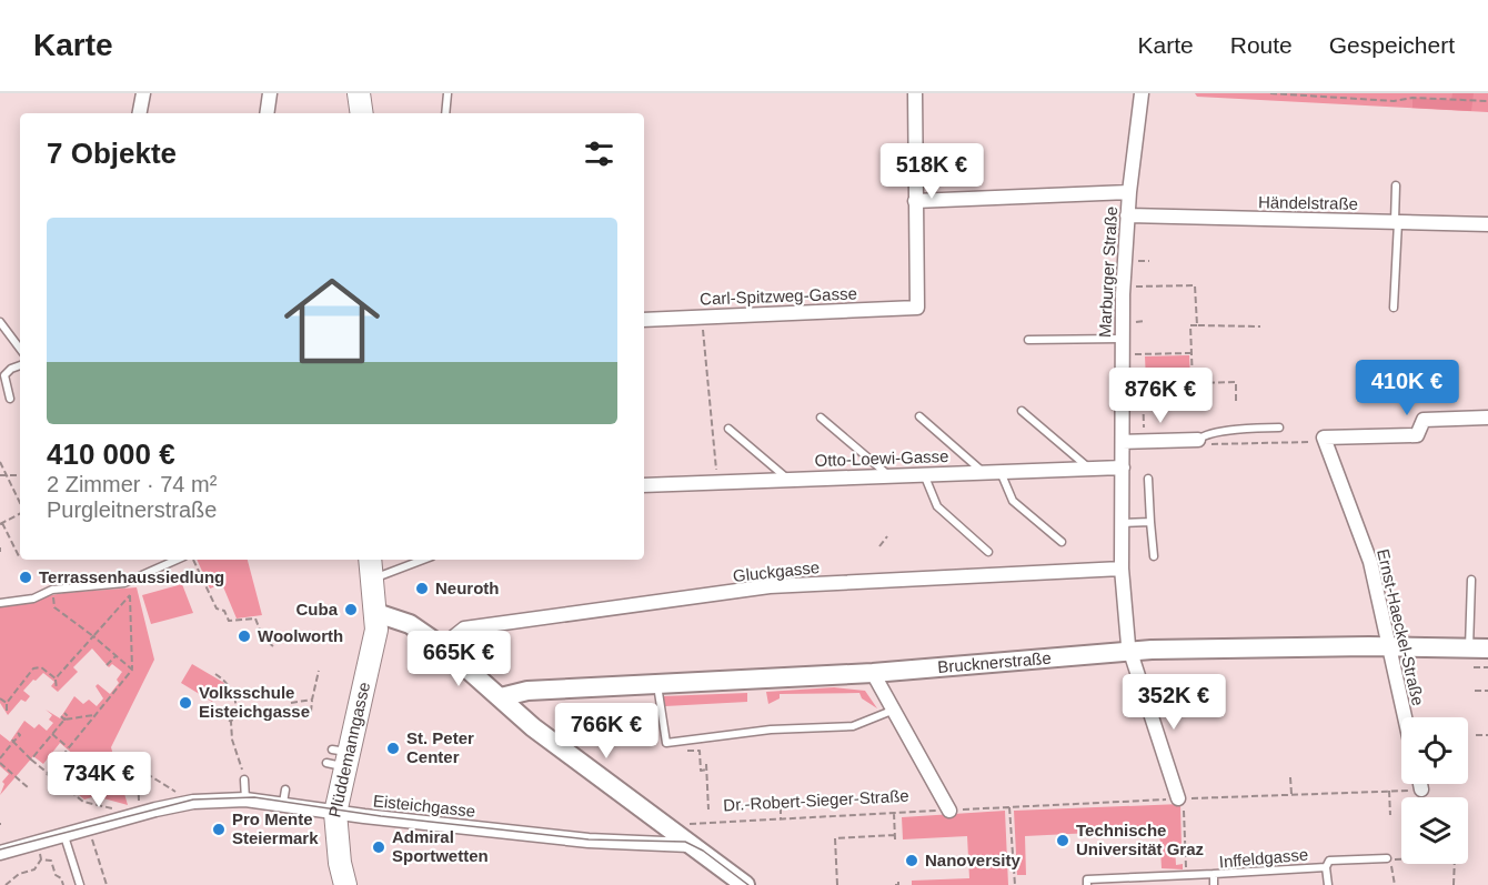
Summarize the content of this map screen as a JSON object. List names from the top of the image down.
{
  "streets": {
    "main road": ["Brucknerstraße", "Plüddemanngasse"],
    "street": [
      "Händelstraße",
      "Marburger Straße",
      "Carl-Spitzweg-Gasse",
      "Otto-Loewi-Gasse",
      "Gluckgasse",
      "Ernst-Haeckel-Straße",
      "Dr.-Robert-Sieger-Straße",
      "Eisteichgasse"
    ],
    "lane": ["Inffeldgasse"]
  },
  "crossings": [
    ["Händelstraße", "Marburger Straße"],
    ["Marburger Straße", "Otto-Loewi-Gasse"],
    ["Marburger Straße", "Gluckgasse"],
    ["Marburger Straße", "Brucknerstraße"],
    ["Marburger Straße", "Dr.-Robert-Sieger-Straße"],
    ["Ernst-Haeckel-Straße", "Brucknerstraße"],
    ["Brucknerstraße", "Dr.-Robert-Sieger-Straße"],
    ["Plüddemanngasse", "Eisteichgasse"]
  ],
  "places": [
    "Terrassenhaussiedlung",
    "Neuroth",
    "Cuba",
    "Woolworth",
    "Volksschule Eisteichgasse",
    "St. Peter Center",
    "Pro Mente Steiermark",
    "Technische Universität Graz",
    "Admiral Sportwetten",
    "Nanoversity"
  ],
  "page": {
    "header": "Karte",
    "nav": ["Karte", "Route", "Gespeichert"],
    "heading": "7 Objekte",
    "price": [
      "518K €",
      "410K €",
      "876K €",
      "665K €",
      "352K €",
      "766K €",
      "734K €"
    ],
    "list": [
      {
        "name": "410 000 €",
        "note": "2 Zimmer · 74 m² · Purgleitnerstraße"
      }
    ]
  }
}
